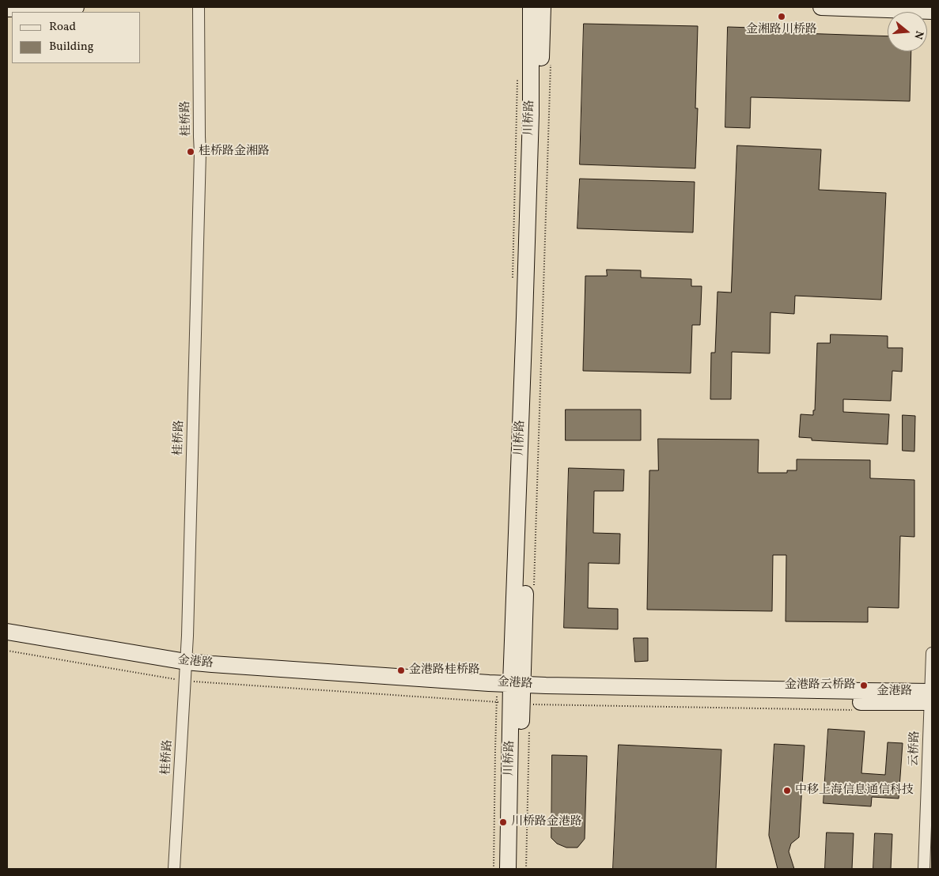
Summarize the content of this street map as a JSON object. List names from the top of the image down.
{
  "streets": {
    "street": [
      "川桥路",
      "桂桥路",
      "金港路",
      "云桥路"
    ]
  },
  "crossings": [
    ["川桥路", "金港路"],
    ["桂桥路", "金港路"],
    ["金港路", "云桥路"]
  ],
  "places": [
    "金湘路川桥路",
    "桂桥路金湘路",
    "金港路桂桥路",
    "金港路云桥路",
    "中移上海信息通信科技",
    "川桥路金港路"
  ],
  "legend": ["Road", "Building"],
  "north": "right"
}
